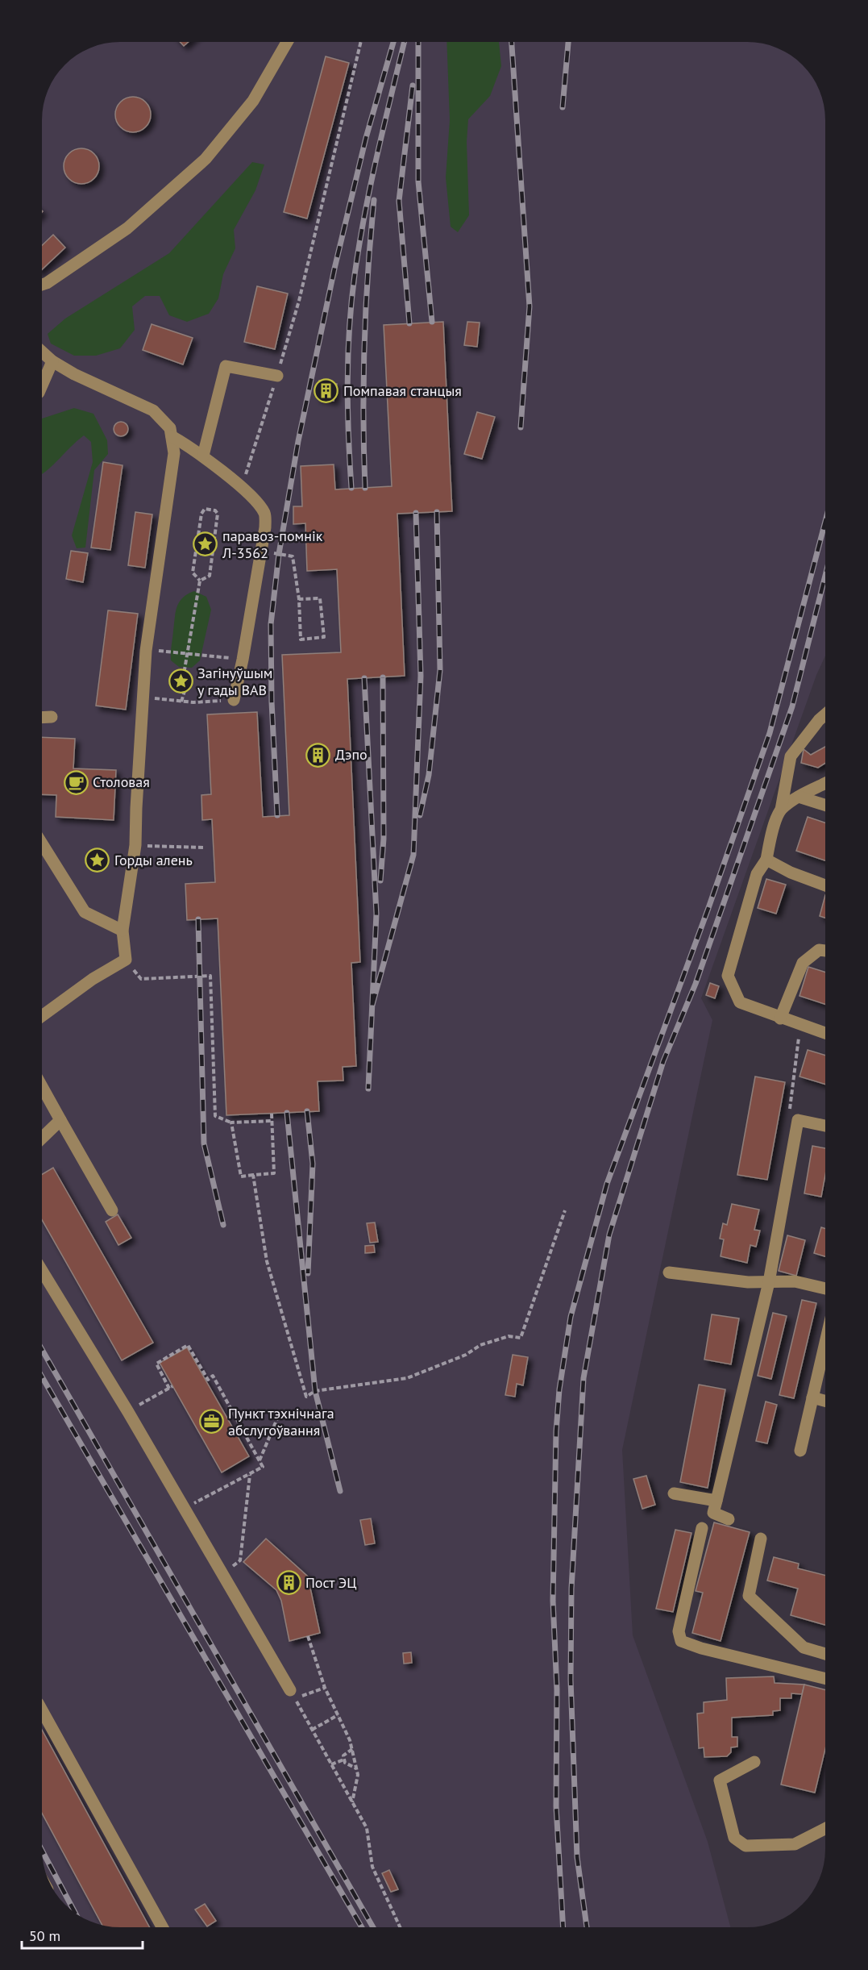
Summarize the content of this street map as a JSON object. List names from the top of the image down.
{
  "places": {
    "building": ["Помпавая станцыя", "Дэпо", "Пост ЭЦ"],
    "place": ["паравоз-помнік Л-3562", "Загінуўшым у гады ВАВ", "Горды алень"],
    "cafe": ["Столовая"],
    "office": ["Пункт тэхнічнага абслугоўвання"]
  },
  "scale_bar": "50 m"
}
